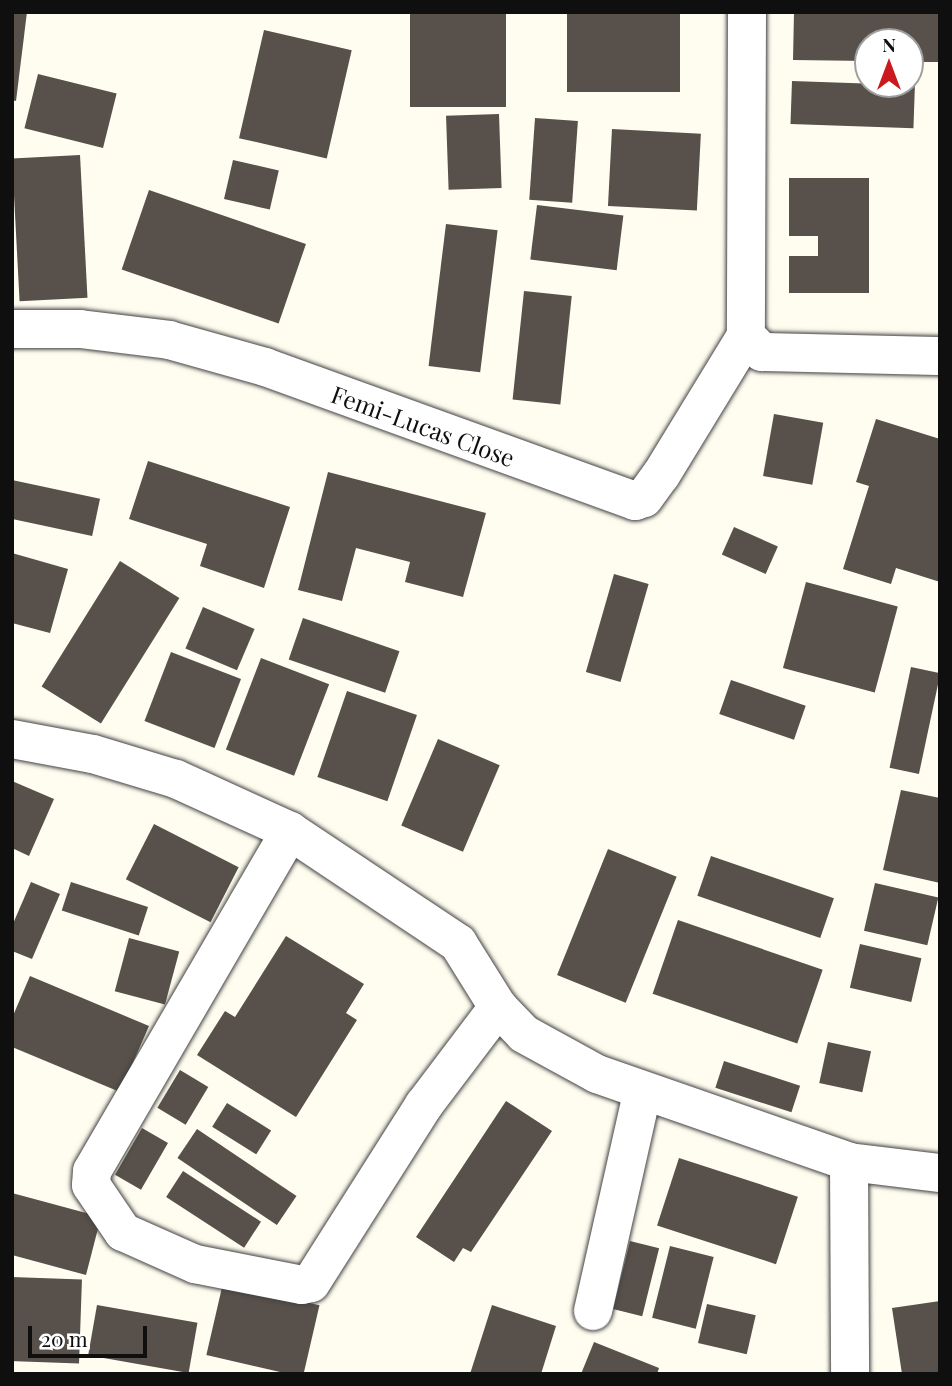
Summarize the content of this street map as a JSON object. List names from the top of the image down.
{
  "streets": {
    "street": ["Femi-Lucas Close"]
  },
  "scale_bar": "20 m",
  "north": "top"
}
